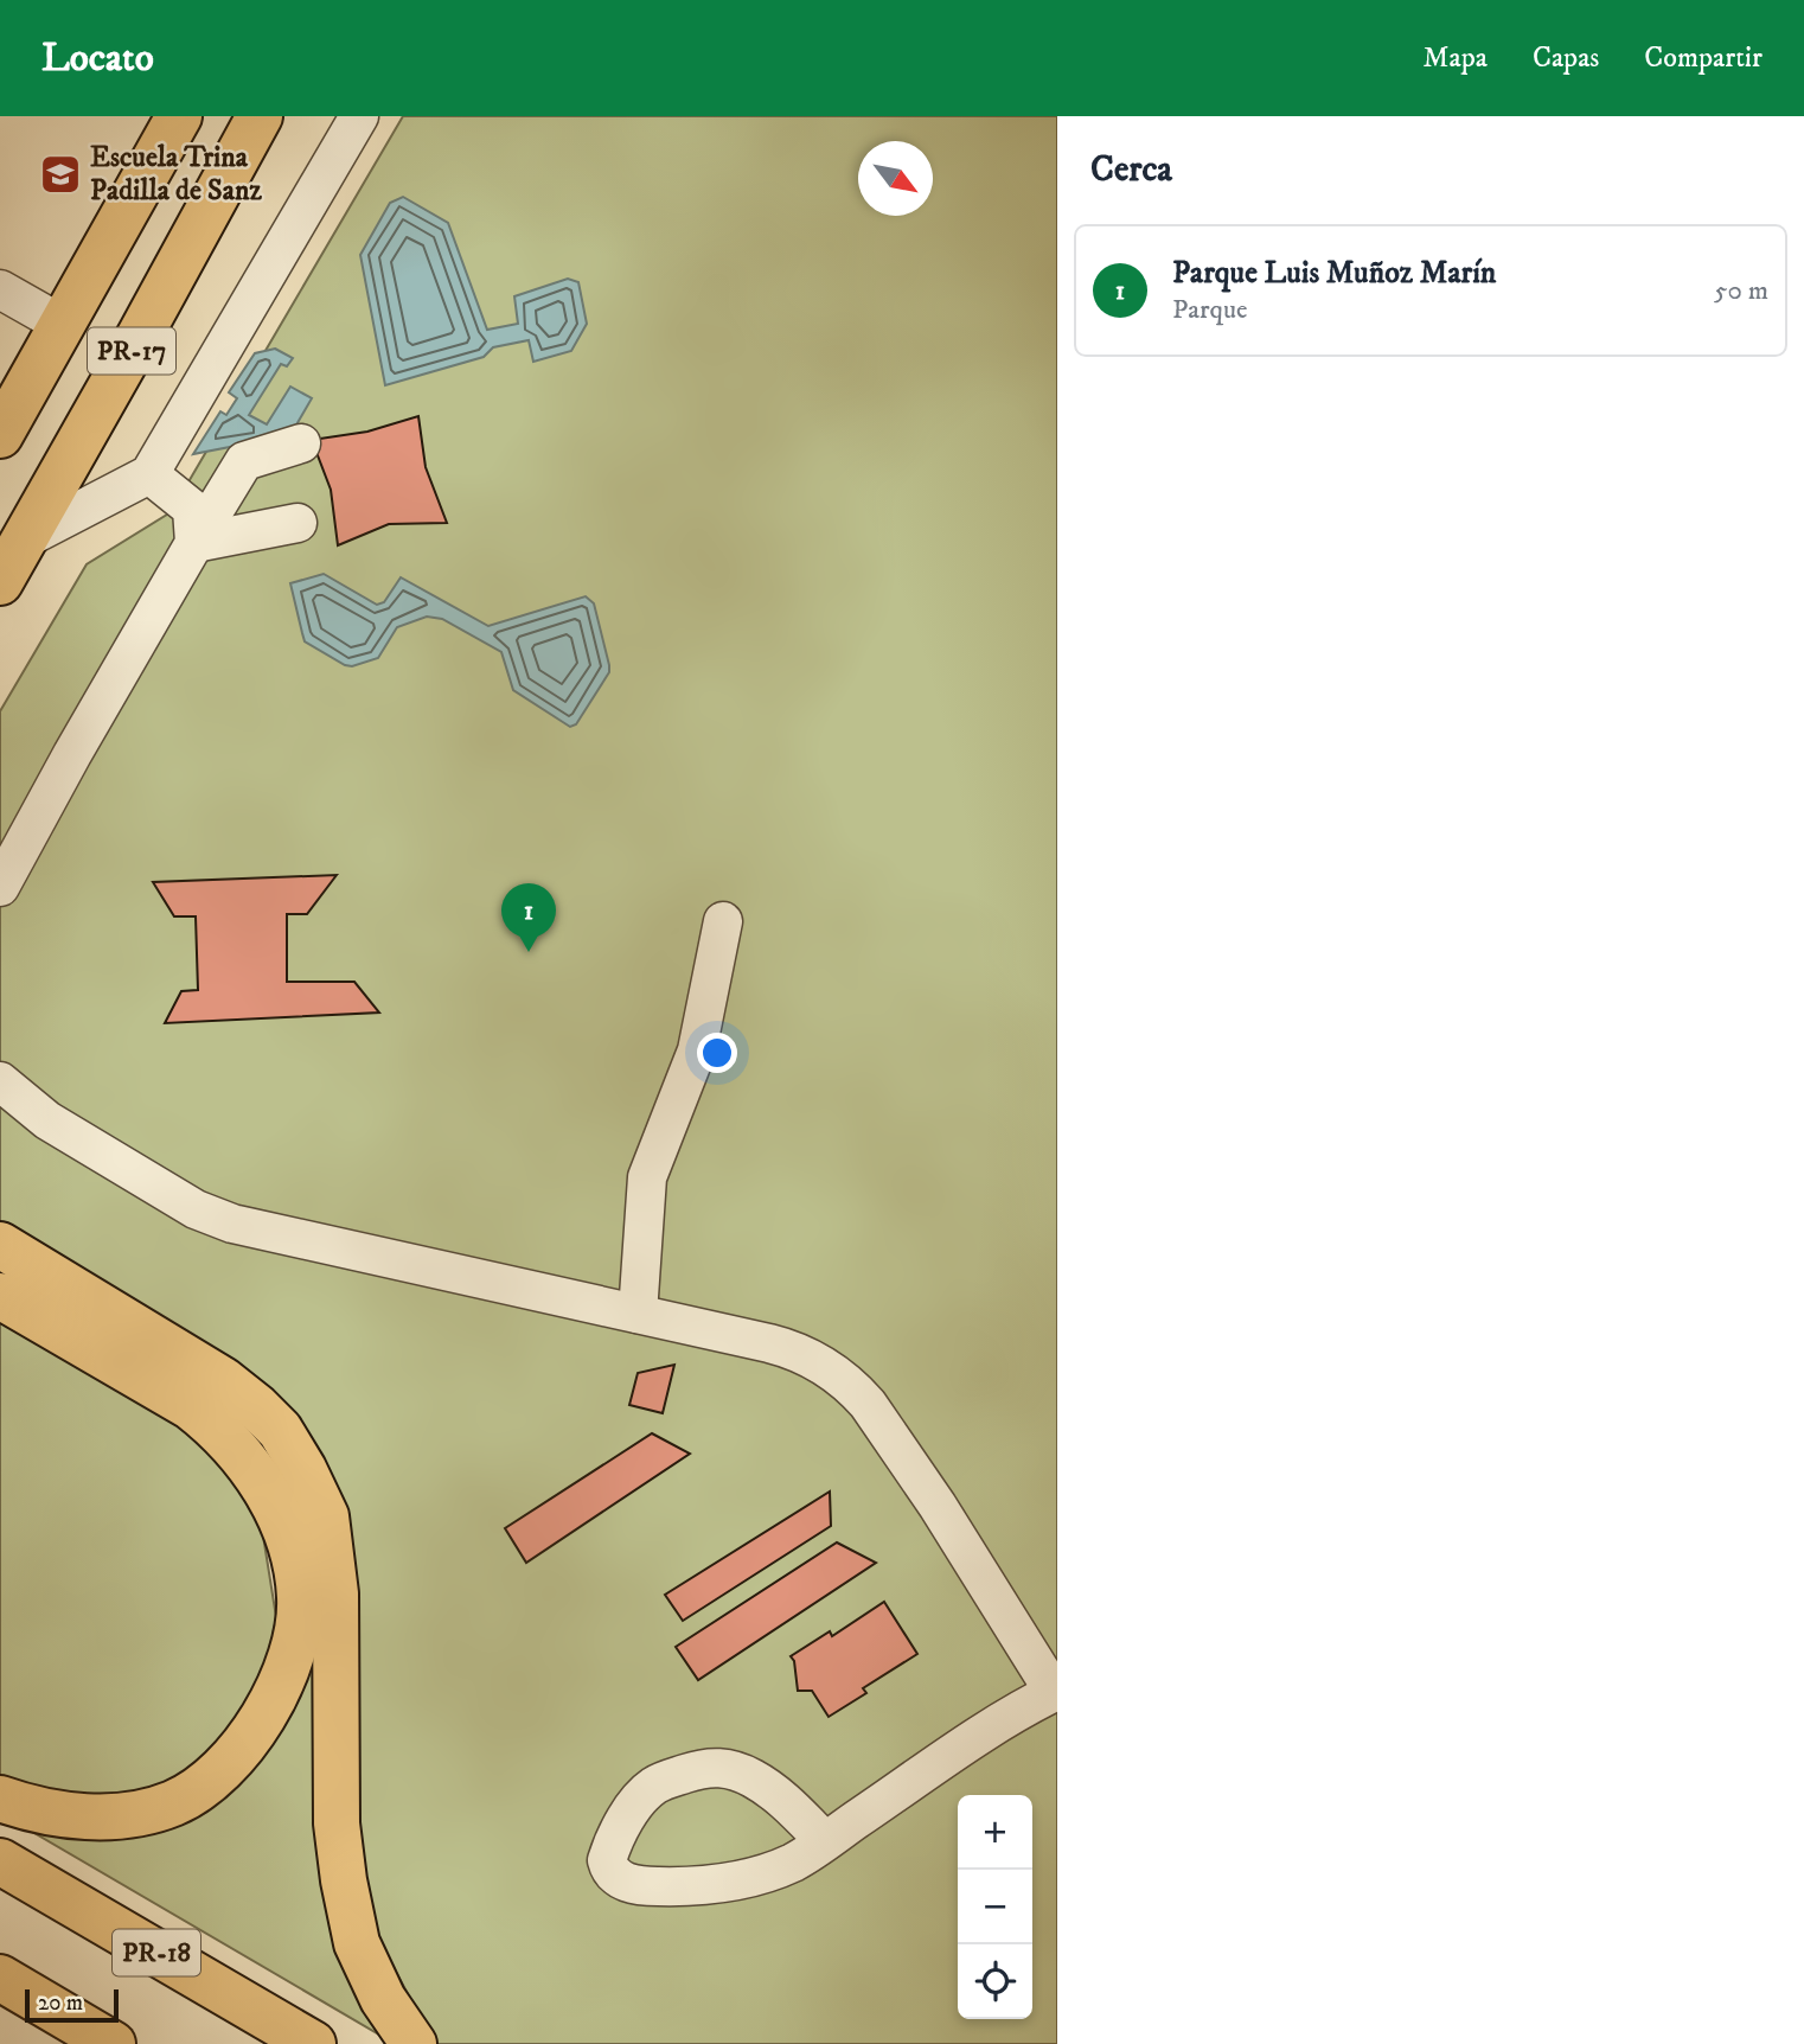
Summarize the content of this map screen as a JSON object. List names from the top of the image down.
{
  "streets": {
    "main road": ["PR-17", "PR-18"]
  },
  "places": {
    "school or university": ["Escuela Trina Padilla de Sanz"]
  },
  "scale_bar": "20 m",
  "north": "bottom right",
  "page": {
    "header": "Locato",
    "nav": ["Mapa", "Capas", "Compartir"],
    "heading": "Cerca",
    "list": [
      {
        "mark": "1",
        "name": "Parque Luis Muñoz Marín",
        "note": "Parque",
        "value": "50 m"
      }
    ],
    "pins": "1",
    "map_buttons": ["+", "−"],
    "scale": "20 m"
  }
}
